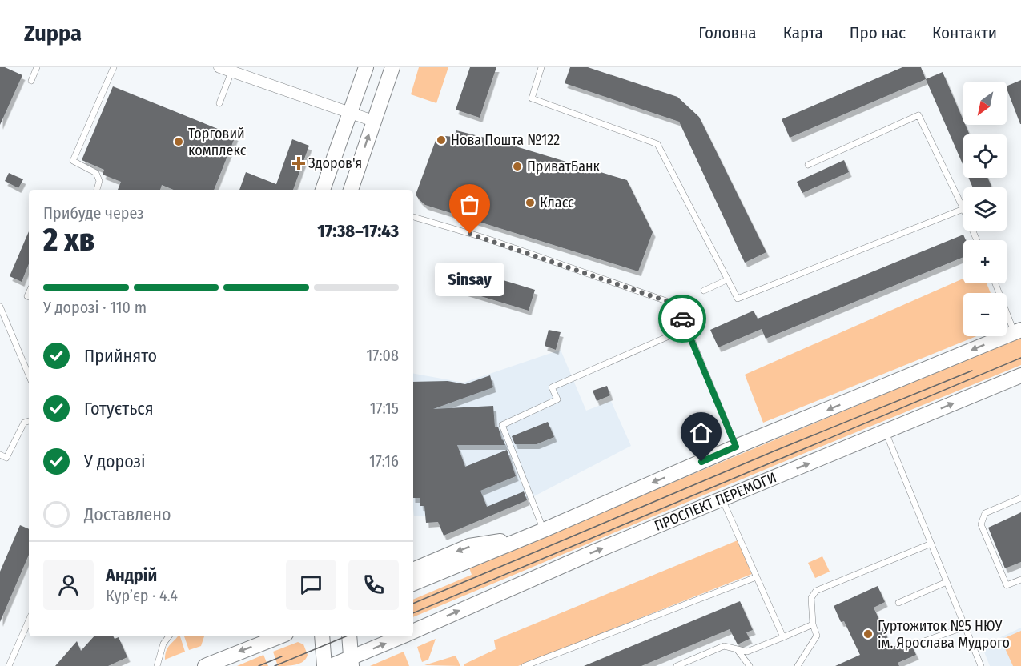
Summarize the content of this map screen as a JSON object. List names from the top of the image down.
{
  "streets": {
    "main road": ["ПРОСПЕКТ ПЕРЕМОГИ"]
  },
  "places": {
    "other": [
      "Нова Пошта №122",
      "Торговий комплекс",
      "ПриватБанк",
      "Класс",
      "Sinsay",
      "Гуртожиток №5 НЮУ ім. Ярослава Мудрого"
    ],
    "health": ["Здоров'я"]
  },
  "north": "bottom left",
  "page": {
    "header": "Zuppa",
    "nav": [
      "Головна",
      "Карта",
      "Про нас",
      "Контакти"
    ],
    "map_buttons": ["+", "−"],
    "heading": ["2 хв", "Прибуде через", "17:38–17:43"],
    "panel": ["Андрій", "Кур’єр · 4.4"],
    "bubble": "Sinsay",
    "bar": "У дорозі · 110 m",
    "list": [
      ["Прийнято", "17:08"],
      ["Готується", "17:15"],
      ["У дорозі", "17:16"],
      "Доставлено"
    ]
  }
}
